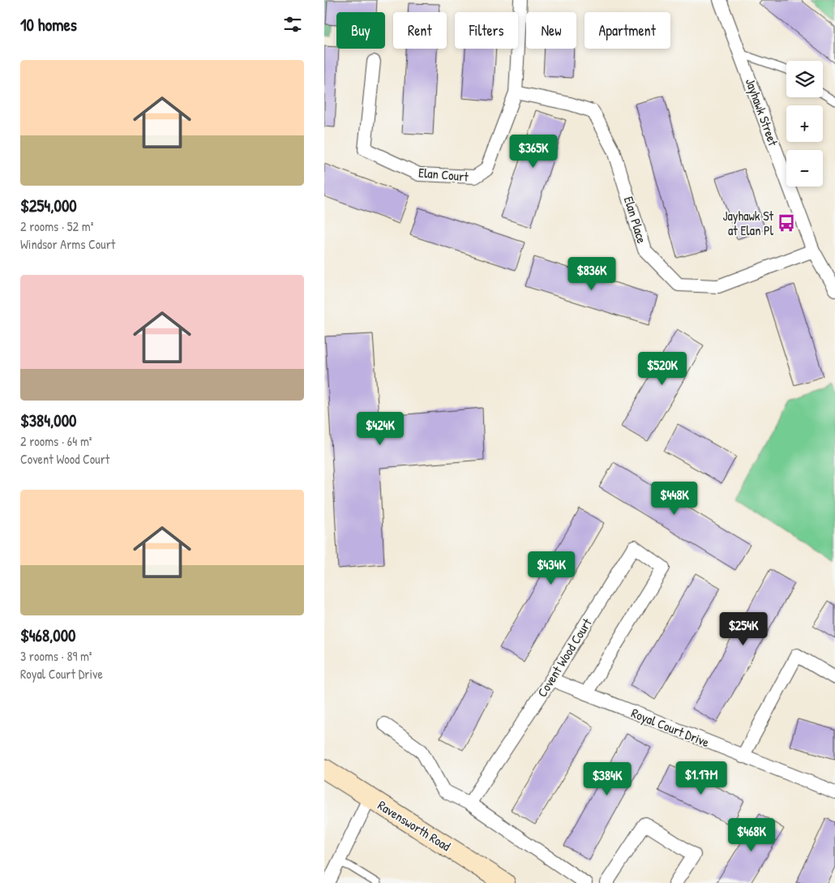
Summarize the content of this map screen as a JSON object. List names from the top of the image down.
{
  "streets": {
    "main road": ["Ravensworth Road"],
    "street": [
      "Jayhawk Street",
      "Elan Court",
      "Elan Place",
      "Covent Wood Court",
      "Royal Court Drive"
    ]
  },
  "crossings": [
    ["Jayhawk Street", "Elan Place"],
    ["Elan Court", "Elan Place"],
    ["Covent Wood Court", "Royal Court Drive"]
  ],
  "places": {
    "bus stop": ["Jayhawk St at Elan Pl"]
  },
  "page": {
    "heading": "10 homes",
    "chip": [
      "Buy",
      "Rent",
      "Filters",
      "New",
      "Apartment"
    ],
    "list": [
      {
        "name": "$254,000",
        "note": "2 rooms · 52 m² · Windsor Arms Court"
      },
      {
        "name": "$384,000",
        "note": "2 rooms · 64 m² · Covent Wood Court"
      },
      {
        "name": "$468,000",
        "note": "3 rooms · 89 m² · Royal Court Drive"
      }
    ],
    "map_buttons": ["+", "−"],
    "price": [
      "$365K",
      "$836K",
      "$520K",
      "$424K",
      "$448K",
      "$434K",
      "$254K",
      "$1.17M",
      "$384K",
      "$468K"
    ]
  }
}
